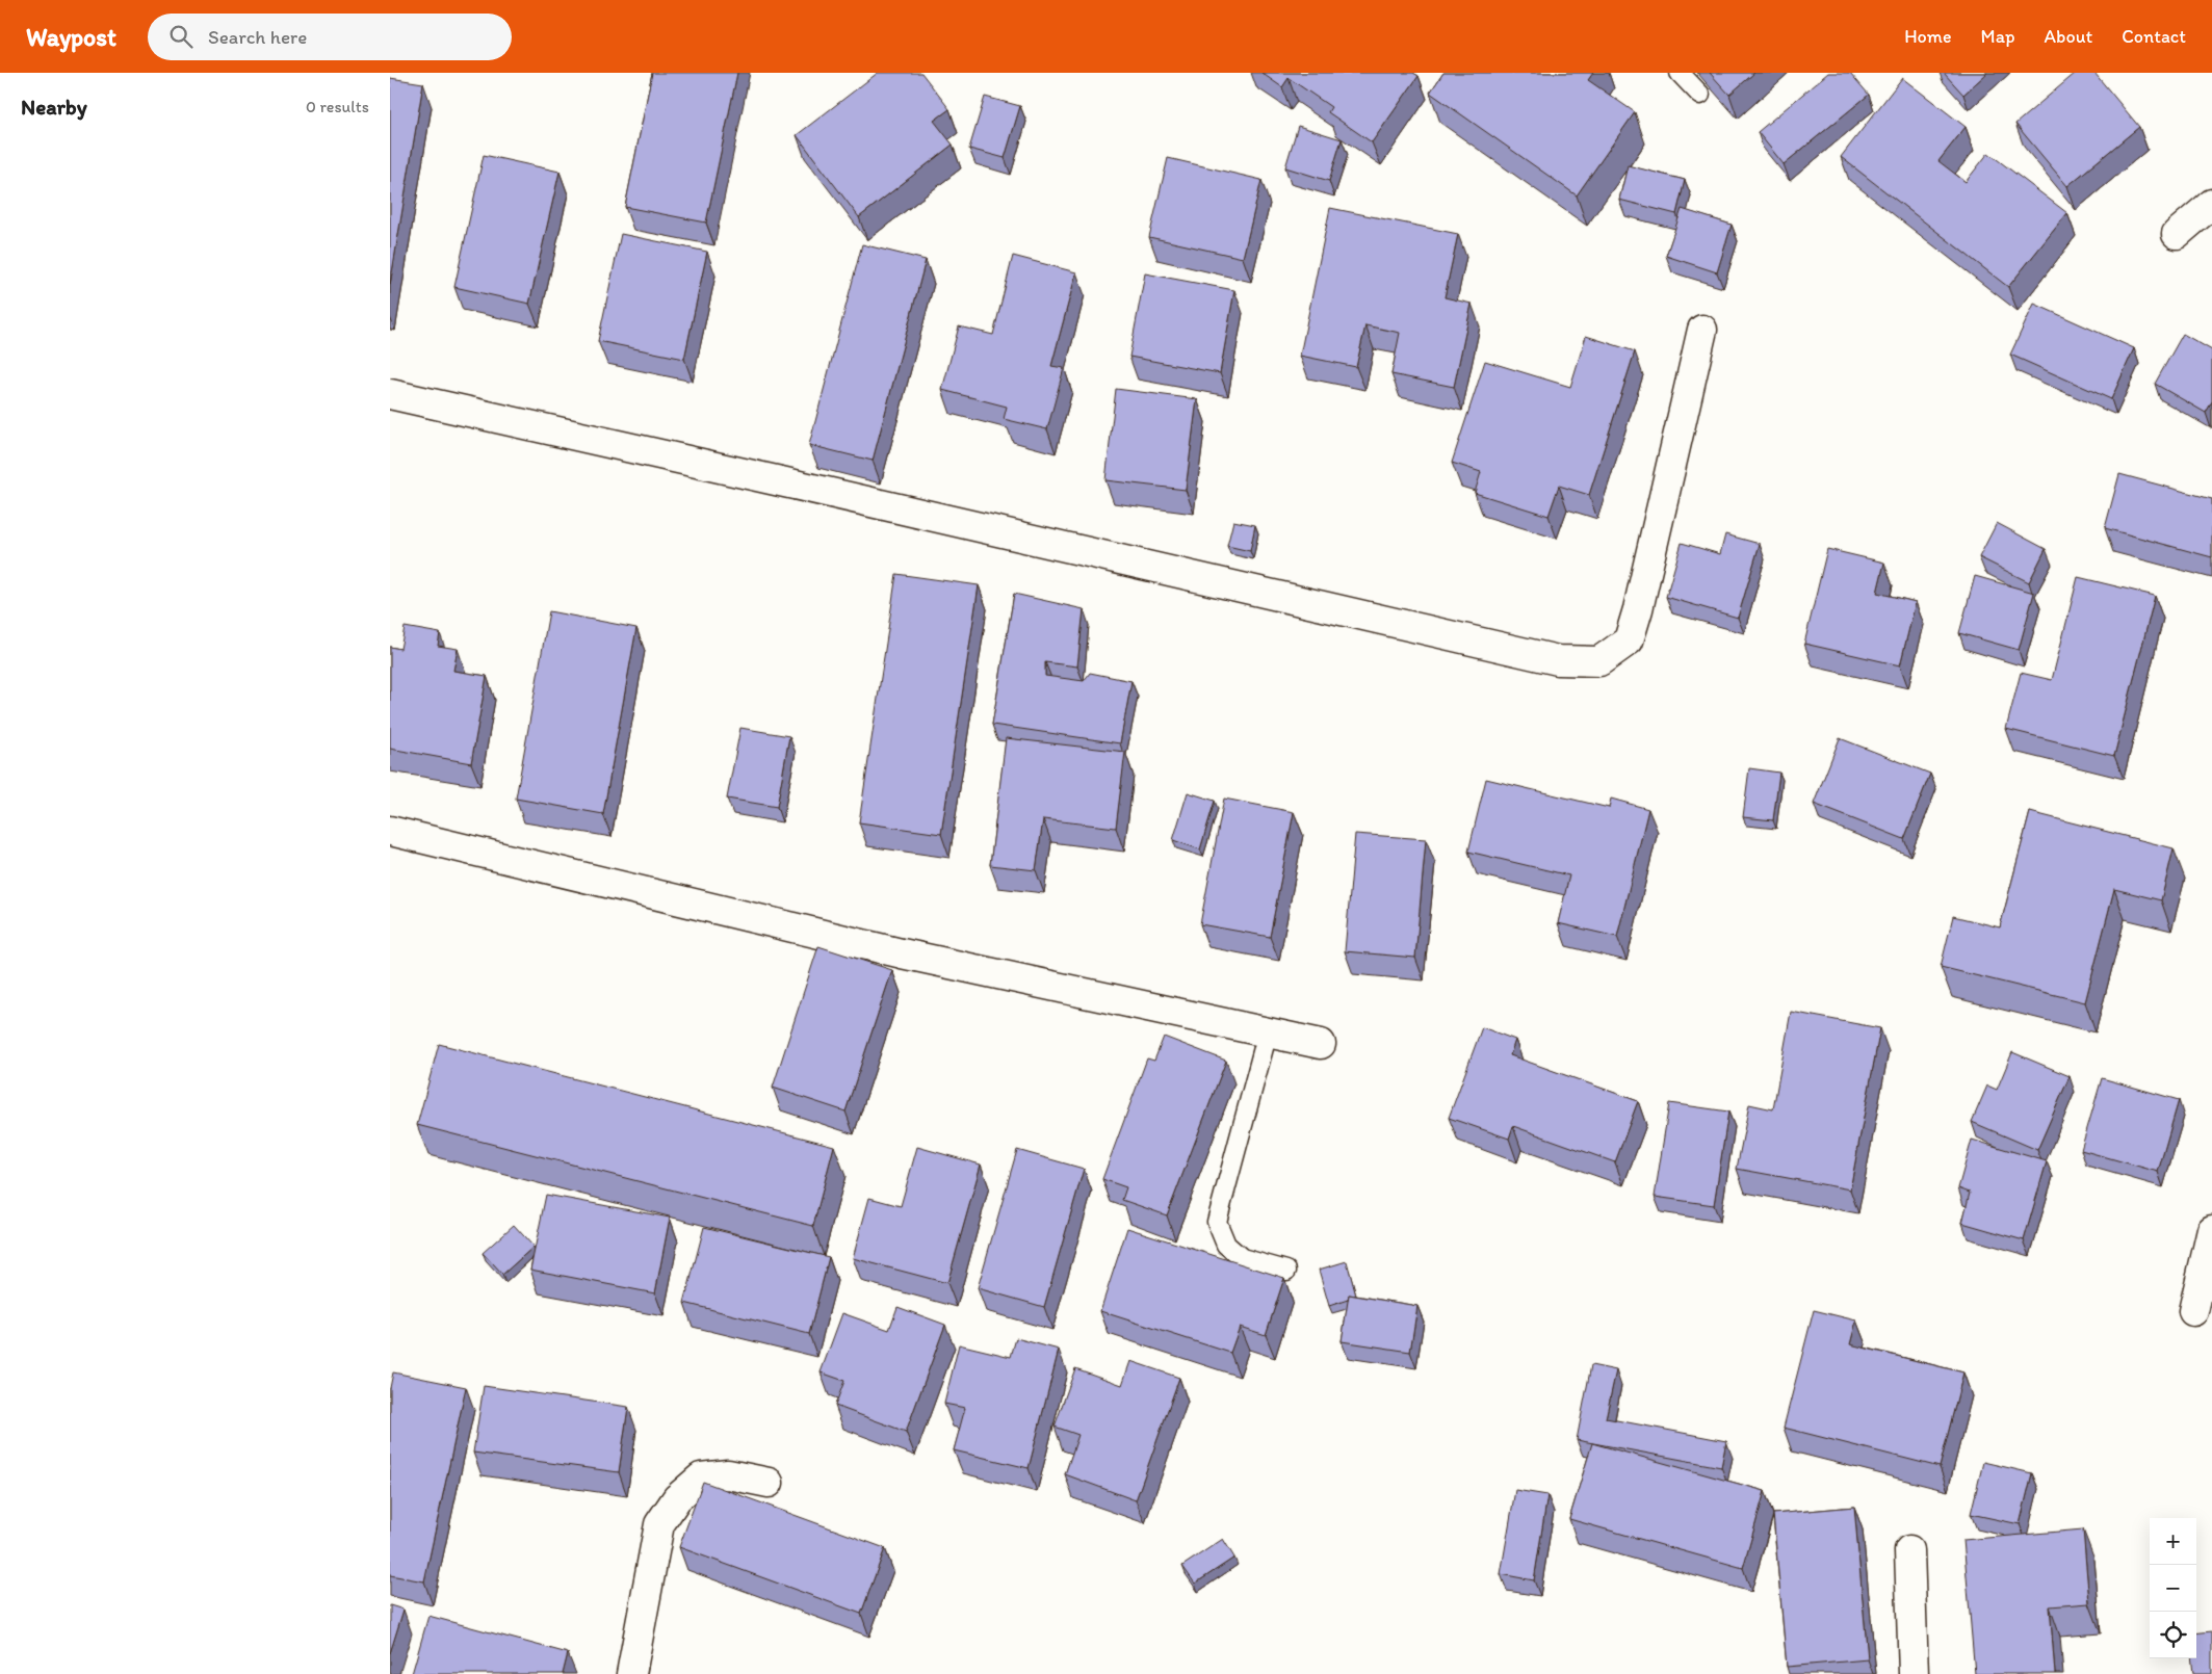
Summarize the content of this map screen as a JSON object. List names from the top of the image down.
{
  "page": {
    "header": "Waypost",
    "search": "Search here",
    "nav": [
      "Home",
      "Map",
      "About",
      "Contact"
    ],
    "heading": ["Nearby", "0 results"],
    "map_buttons": ["+", "−"]
  }
}
